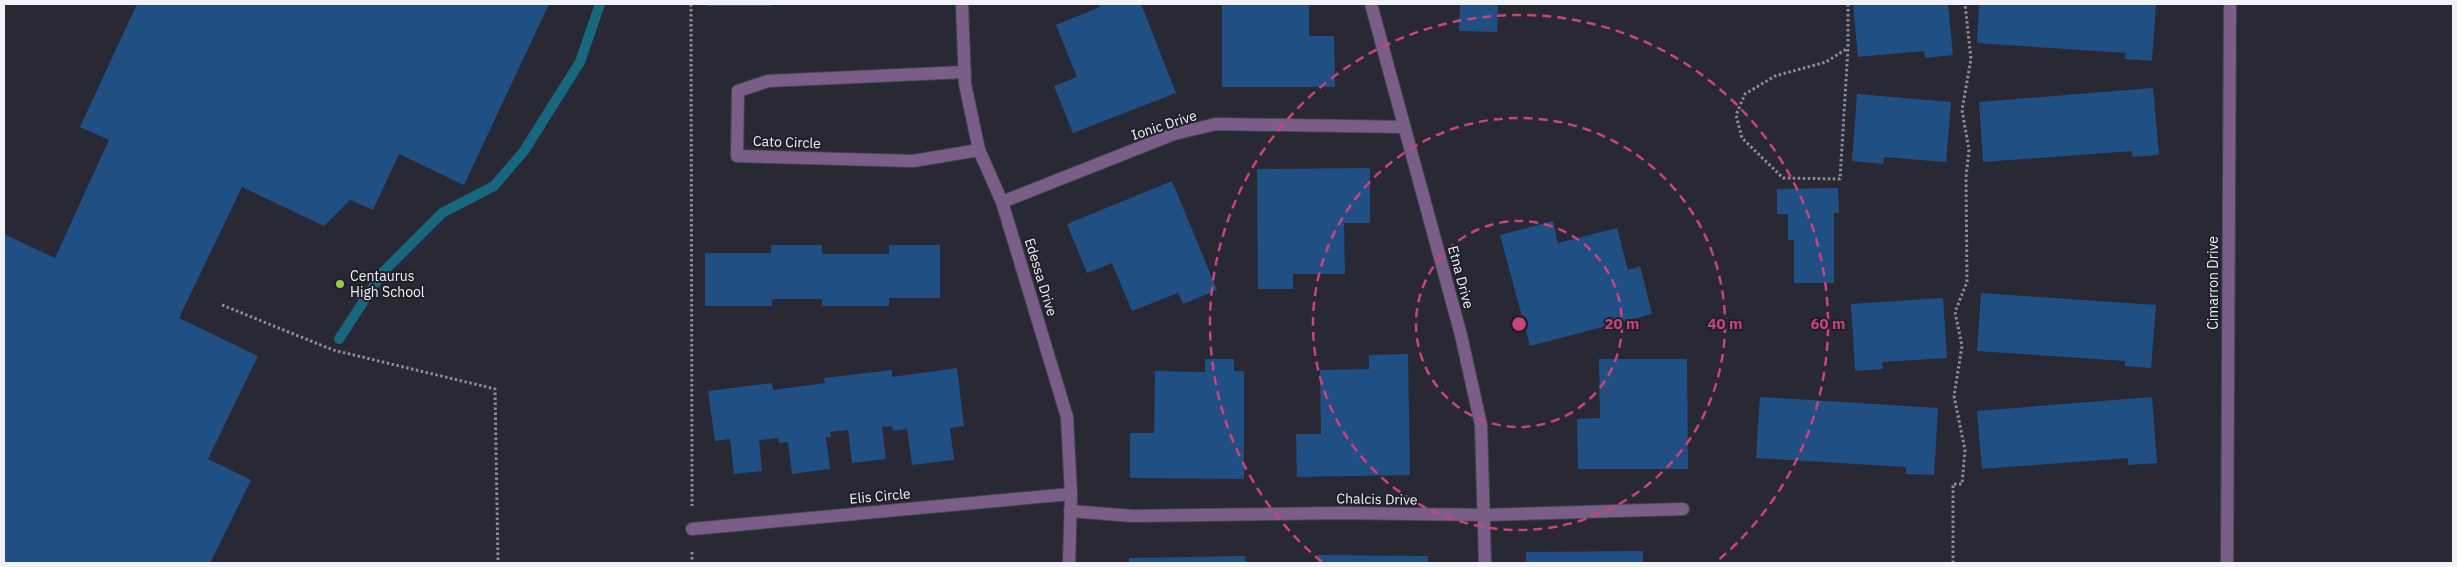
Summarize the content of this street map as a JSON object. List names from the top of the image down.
{
  "streets": {
    "street": [
      "Ionic Drive",
      "Cato Circle",
      "Edessa Drive",
      "Etna Drive",
      "Cimarron Drive",
      "Elis Circle",
      "Chalcis Drive"
    ]
  },
  "crossings": [
    ["Ionic Drive", "Edessa Drive"],
    ["Ionic Drive", "Etna Drive"],
    ["Cato Circle", "Edessa Drive"],
    ["Edessa Drive", "Elis Circle"],
    ["Edessa Drive", "Chalcis Drive"],
    ["Etna Drive", "Chalcis Drive"]
  ],
  "places": ["Centaurus High School"],
  "rings": ["20 m", "40 m", "60 m"]
}
